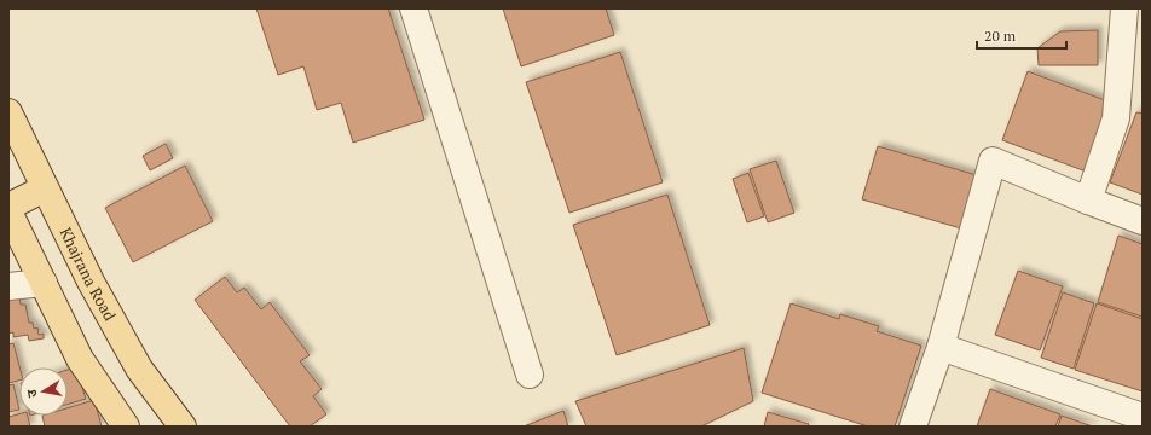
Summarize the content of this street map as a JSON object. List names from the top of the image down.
{
  "streets": {
    "main road": ["Khajrana Road"]
  },
  "scale_bar": "20 m",
  "north": "left"
}
